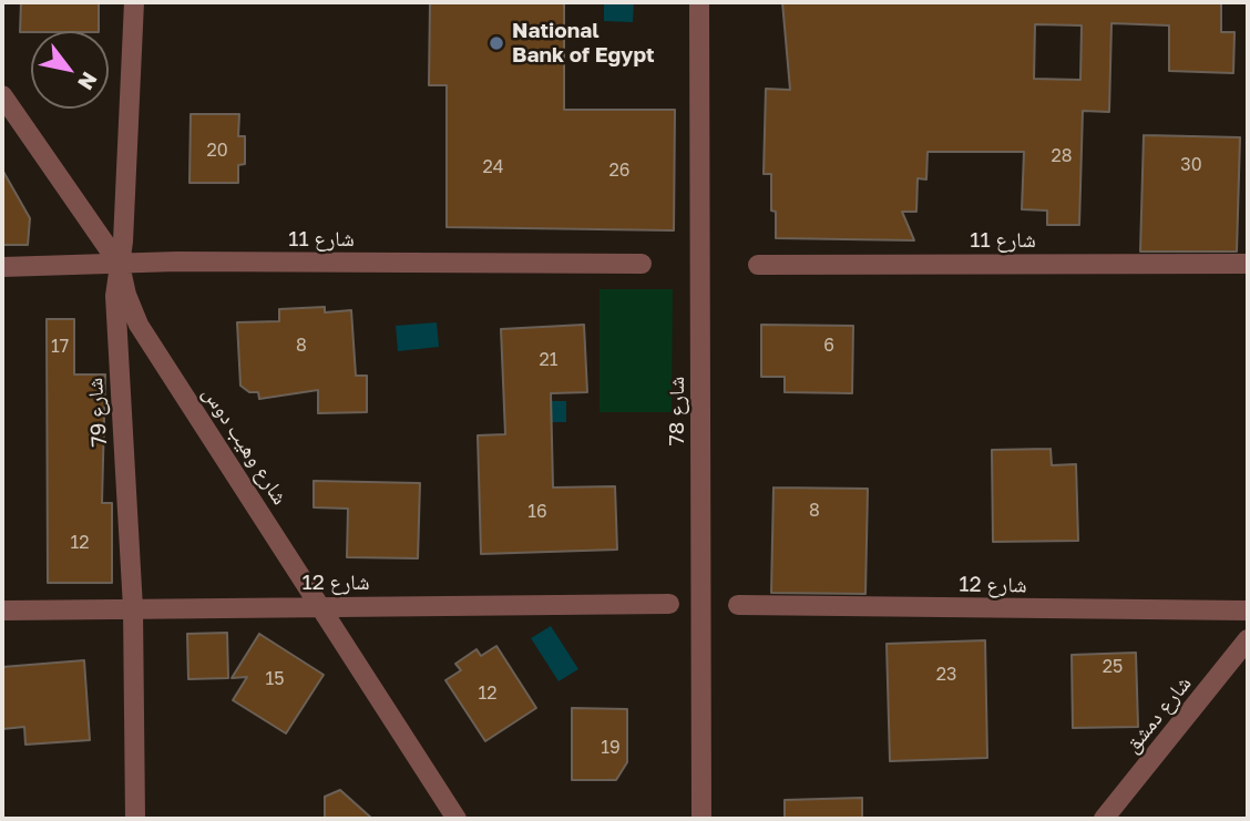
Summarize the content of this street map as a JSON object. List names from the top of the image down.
{
  "streets": {
    "street": [
      "شارع 11",
      "شارع 78",
      "شارع 79",
      "شارع وهيب دوس",
      "شارع 12",
      "شارع دمشق"
    ]
  },
  "crossings": [
    ["شارع 11", "شارع 79"],
    ["شارع 11", "شارع وهيب دوس"],
    ["شارع 79", "شارع وهيب دوس"],
    ["شارع 79", "شارع 12"],
    ["شارع وهيب دوس", "شارع 12"]
  ],
  "places": ["National Bank of Egypt"],
  "house_numbers": [
    "20",
    "28",
    "30",
    "24",
    "26",
    "8",
    "6",
    "17",
    "21",
    "8",
    "16",
    "12",
    "25",
    "23",
    "15",
    "12",
    "19"
  ],
  "north": "bottom right"
}
